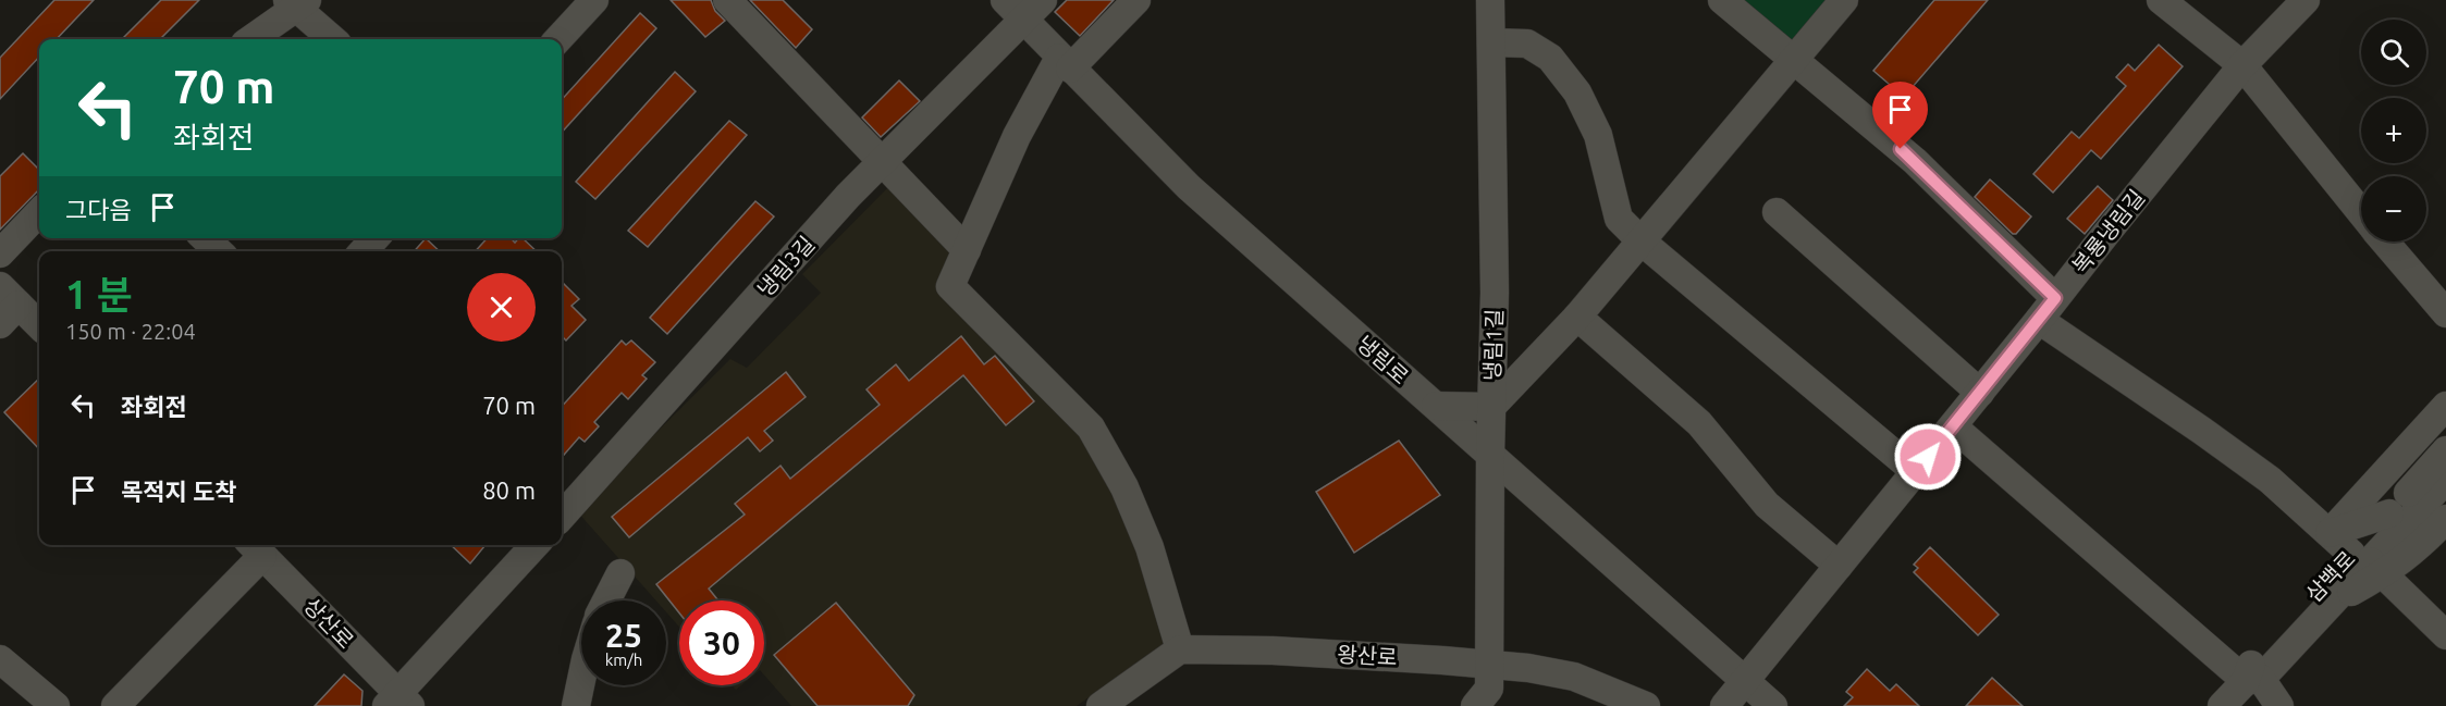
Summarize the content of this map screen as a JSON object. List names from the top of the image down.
{
  "streets": {
    "street": [
      "복룡냉림길",
      "냉림3길",
      "냉림1길",
      "냉림로",
      "삼백로",
      "상산로",
      "왕산로"
    ]
  },
  "crossings": [
    ["복룡냉림길", "냉림로"],
    ["냉림3길", "냉림로"],
    ["냉림1길", "냉림로"],
    ["냉림1길", "왕산로"]
  ],
  "page": {
    "map_buttons": ["+", "−"],
    "turn": ["70 m", "좌회전"],
    "then": "그다음",
    "heading": ["1 분", "150 m · 22:04"],
    "list": [
      {
        "name": "좌회전",
        "value": "70 m"
      },
      {
        "name": "목적지 도착",
        "value": "80 m"
      }
    ],
    "speed": "25 km/h",
    "limit": "30"
  }
}
